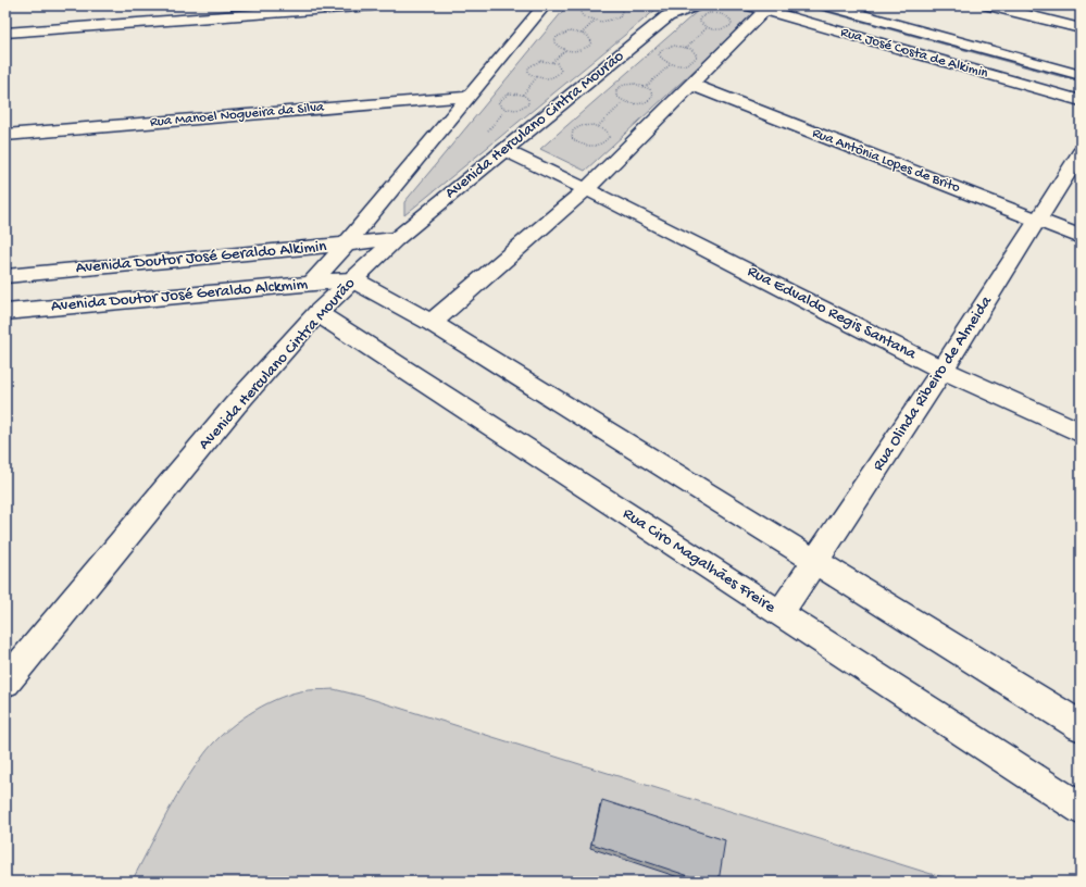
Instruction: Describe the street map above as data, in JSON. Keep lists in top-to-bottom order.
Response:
{
  "streets": {
    "street": [
      "Rua José Costa de Alkimin",
      "Rua Manoel Nogueira da Silva",
      "Avenida Herculano Cintra Mourão",
      "Rua Antônia Lopes de Brito",
      "Avenida Doutor José Geraldo Alkimin",
      "Avenida Doutor José Geraldo Alckmim",
      "Rua Edvaldo Regis Santana",
      "Rua Olinda Ribeiro de Almeida",
      "Rua Ciro Magalhães Freire"
    ]
  },
  "crossings": [
    ["Rua Manoel Nogueira da Silva", "Avenida Herculano Cintra Mourão"],
    ["Avenida Herculano Cintra Mourão", "Avenida Doutor José Geraldo Alkimin"],
    ["Avenida Herculano Cintra Mourão", "Avenida Doutor José Geraldo Alckmim"],
    ["Avenida Herculano Cintra Mourão", "Rua Edvaldo Regis Santana"],
    ["Avenida Herculano Cintra Mourão", "Rua Ciro Magalhães Freire"],
    ["Rua Antônia Lopes de Brito", "Rua Olinda Ribeiro de Almeida"],
    ["Rua Edvaldo Regis Santana", "Rua Olinda Ribeiro de Almeida"],
    ["Rua Olinda Ribeiro de Almeida", "Rua Ciro Magalhães Freire"]
  ]
}
